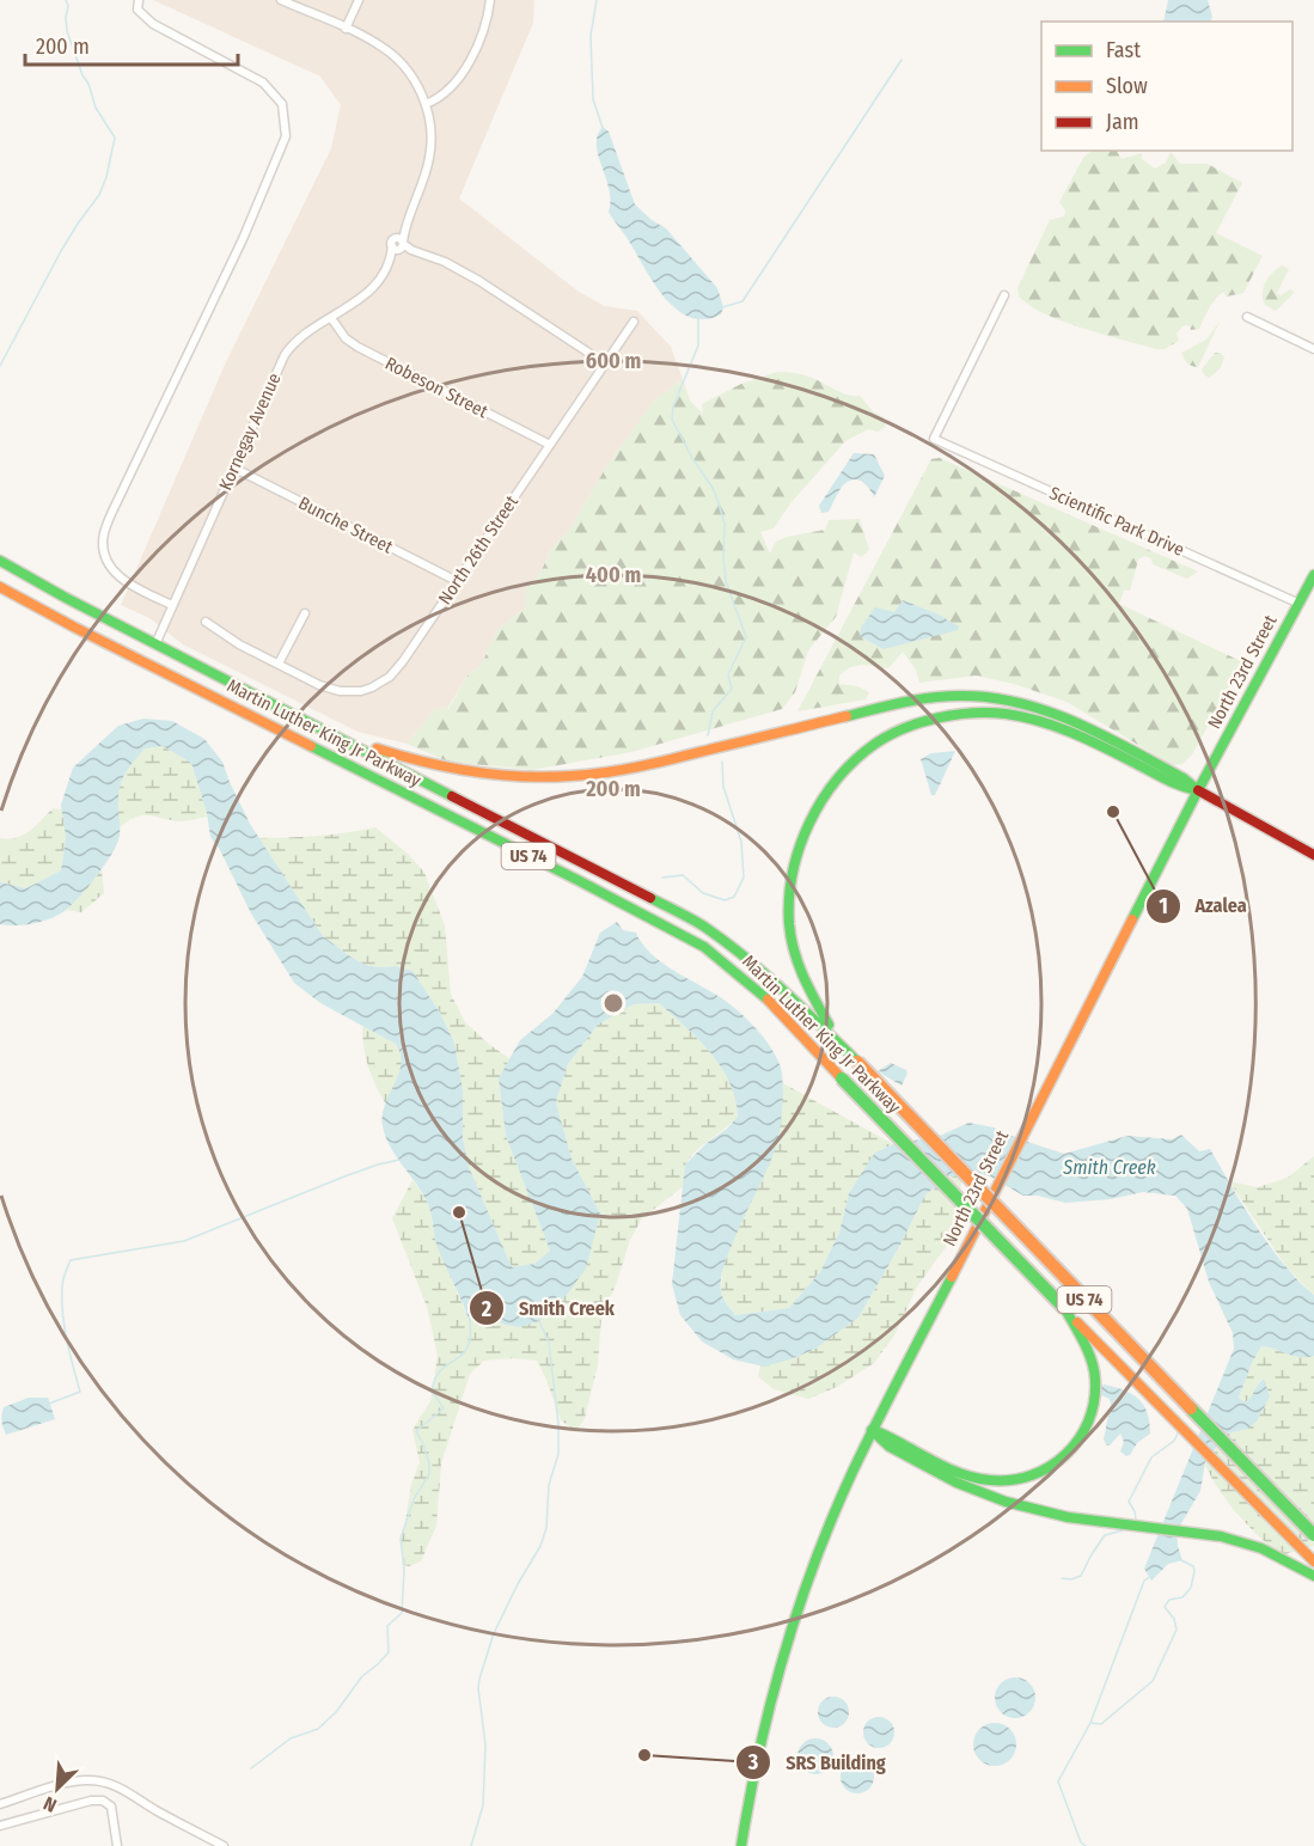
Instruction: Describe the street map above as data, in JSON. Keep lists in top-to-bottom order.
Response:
{
  "streets": {
    "main road": ["North 23rd Street", "Martin Luther King Jr Parkway", "US 74"],
    "street": [
      "Robeson Street",
      "Kornegay Avenue",
      "Scientific Park Drive",
      "Bunche Street",
      "North 26th Street"
    ]
  },
  "crossings": [
    ["Robeson Street", "Kornegay Avenue"],
    ["Robeson Street", "North 26th Street"],
    ["Kornegay Avenue", "Bunche Street"],
    ["Kornegay Avenue", "Martin Luther King Jr Parkway"],
    ["Scientific Park Drive", "North 23rd Street"],
    ["Bunche Street", "North 26th Street"]
  ],
  "water": ["Smith Creek"],
  "places": ["Azalea", "Smith Creek", "SRS Building"],
  "legend": ["Fast", "Slow", "Jam"],
  "scale_bar": "200 m",
  "north": "bottom left",
  "rings": ["600 m", "400 m", "200 m"]
}
